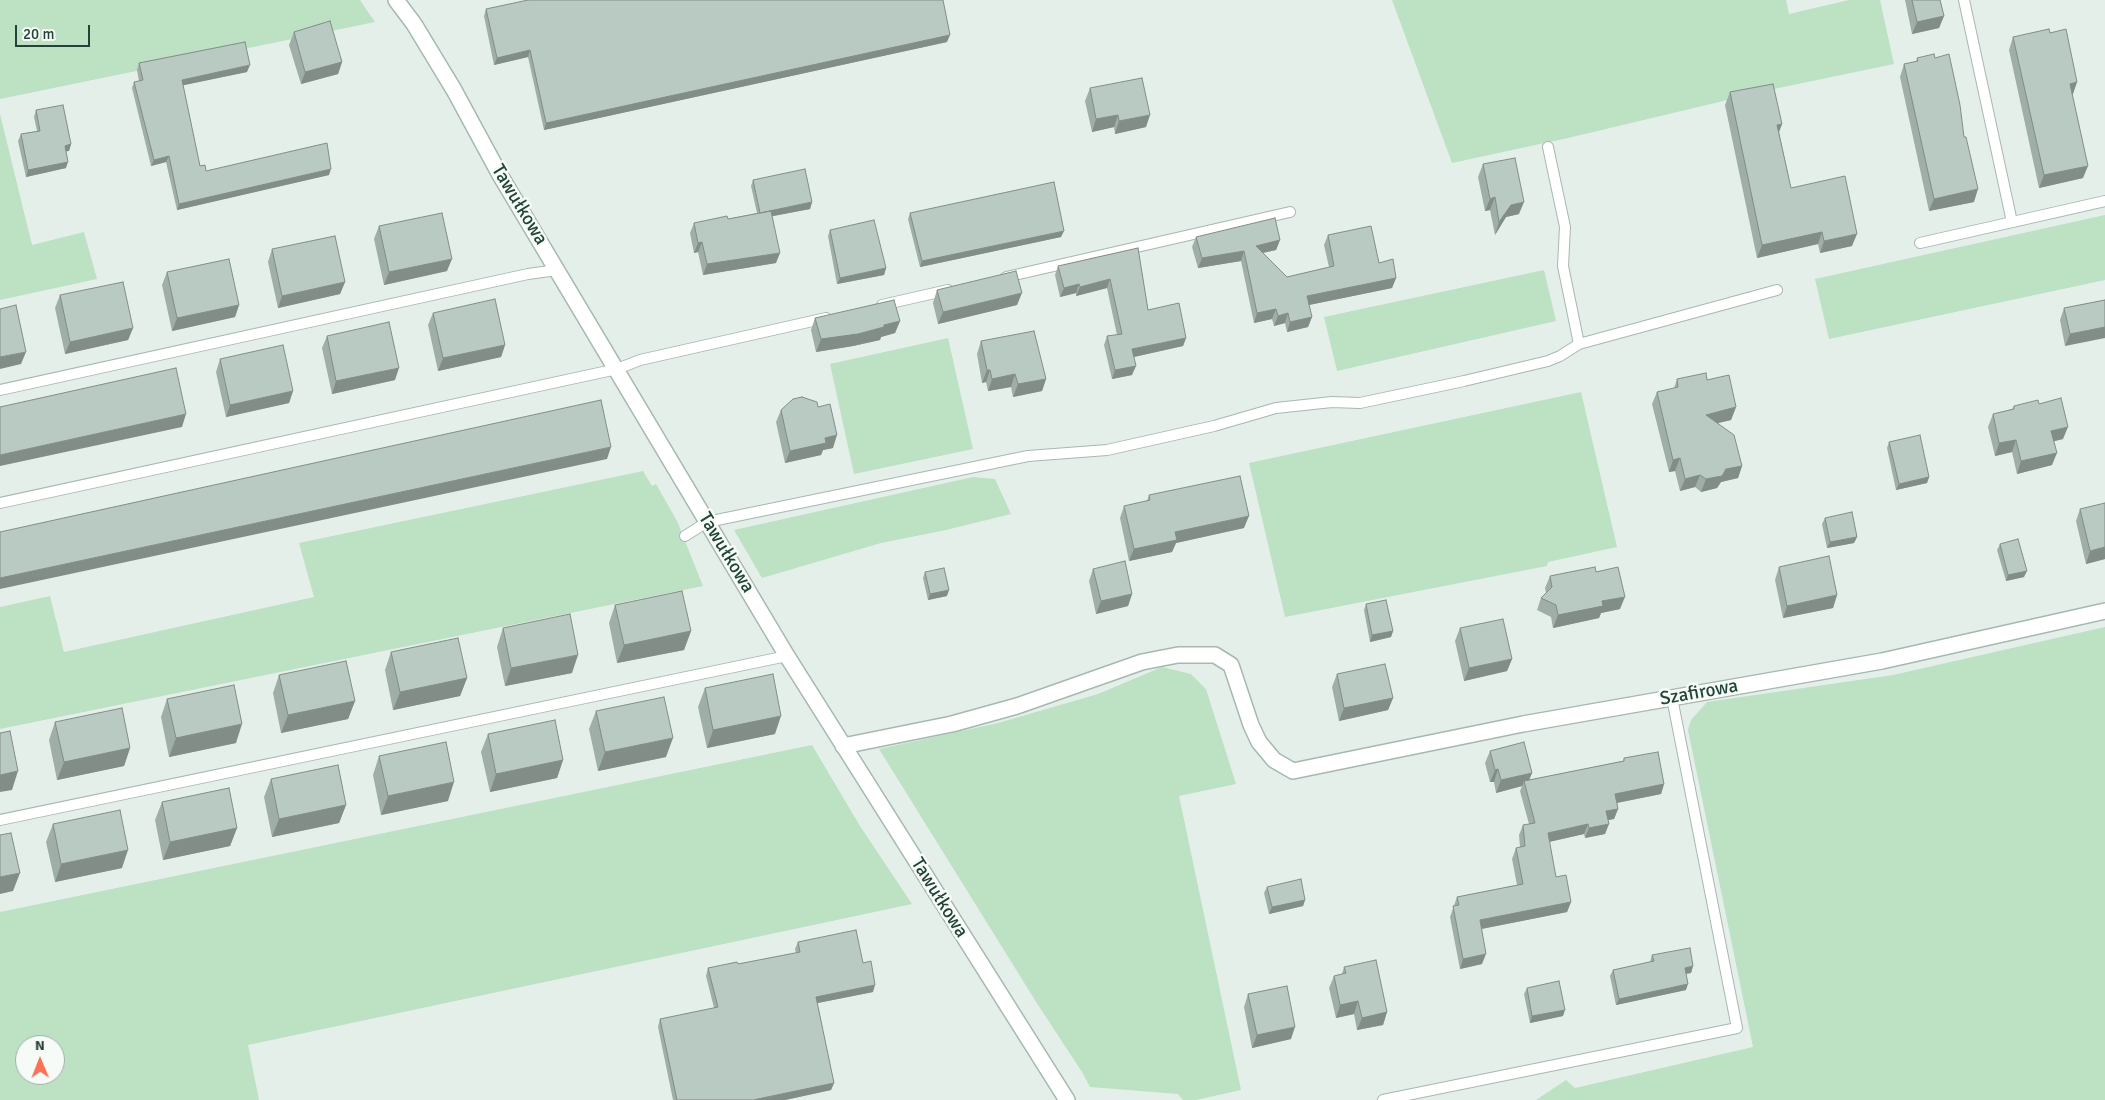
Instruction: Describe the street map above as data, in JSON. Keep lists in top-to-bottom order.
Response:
{
  "streets": {
    "street": ["Tawułkowa", "Szafirowa"]
  },
  "crossings": [
    ["Tawułkowa", "Szafirowa"]
  ],
  "scale_bar": "20 m",
  "north": "top"
}
